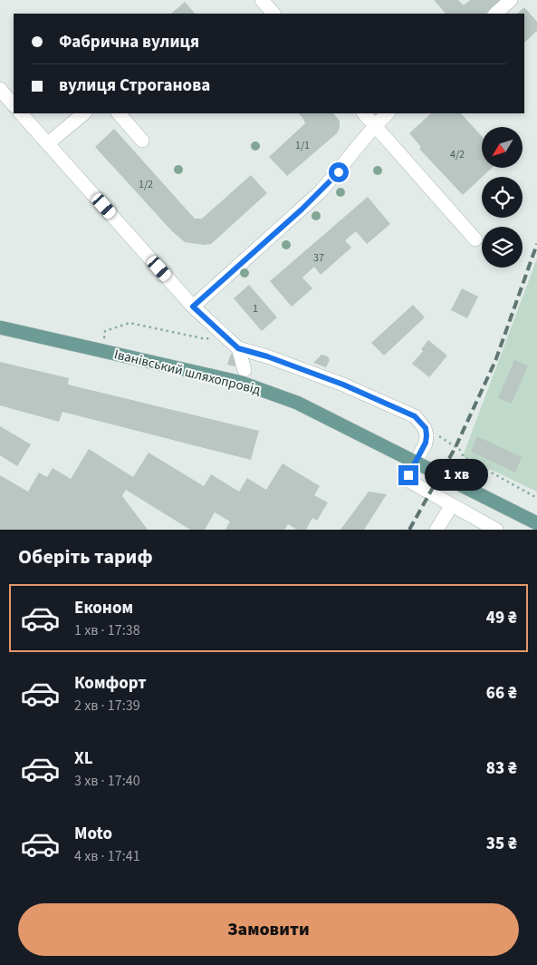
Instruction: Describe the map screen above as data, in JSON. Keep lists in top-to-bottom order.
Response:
{
  "streets": {
    "main road": ["Іванівський шляхопровід"]
  },
  "house_numbers": [
    "1/1",
    "4/2",
    "1/2",
    "37",
    "1"
  ],
  "north": "bottom left",
  "page": {
    "banner": ["Фабрична вулиця", "вулиця Строганова"],
    "bubble": "1 хв",
    "heading": "Оберіть тариф",
    "list": [
      {
        "name": "Економ",
        "note": "1 хв · 17:38",
        "value": "49 ₴"
      },
      {
        "name": "Комфорт",
        "note": "2 хв · 17:39",
        "value": "66 ₴"
      },
      {
        "name": "XL",
        "note": "3 хв · 17:40",
        "value": "83 ₴"
      },
      {
        "name": "Moto",
        "note": "4 хв · 17:41",
        "value": "35 ₴"
      }
    ],
    "buttons": "Замовити"
  }
}
